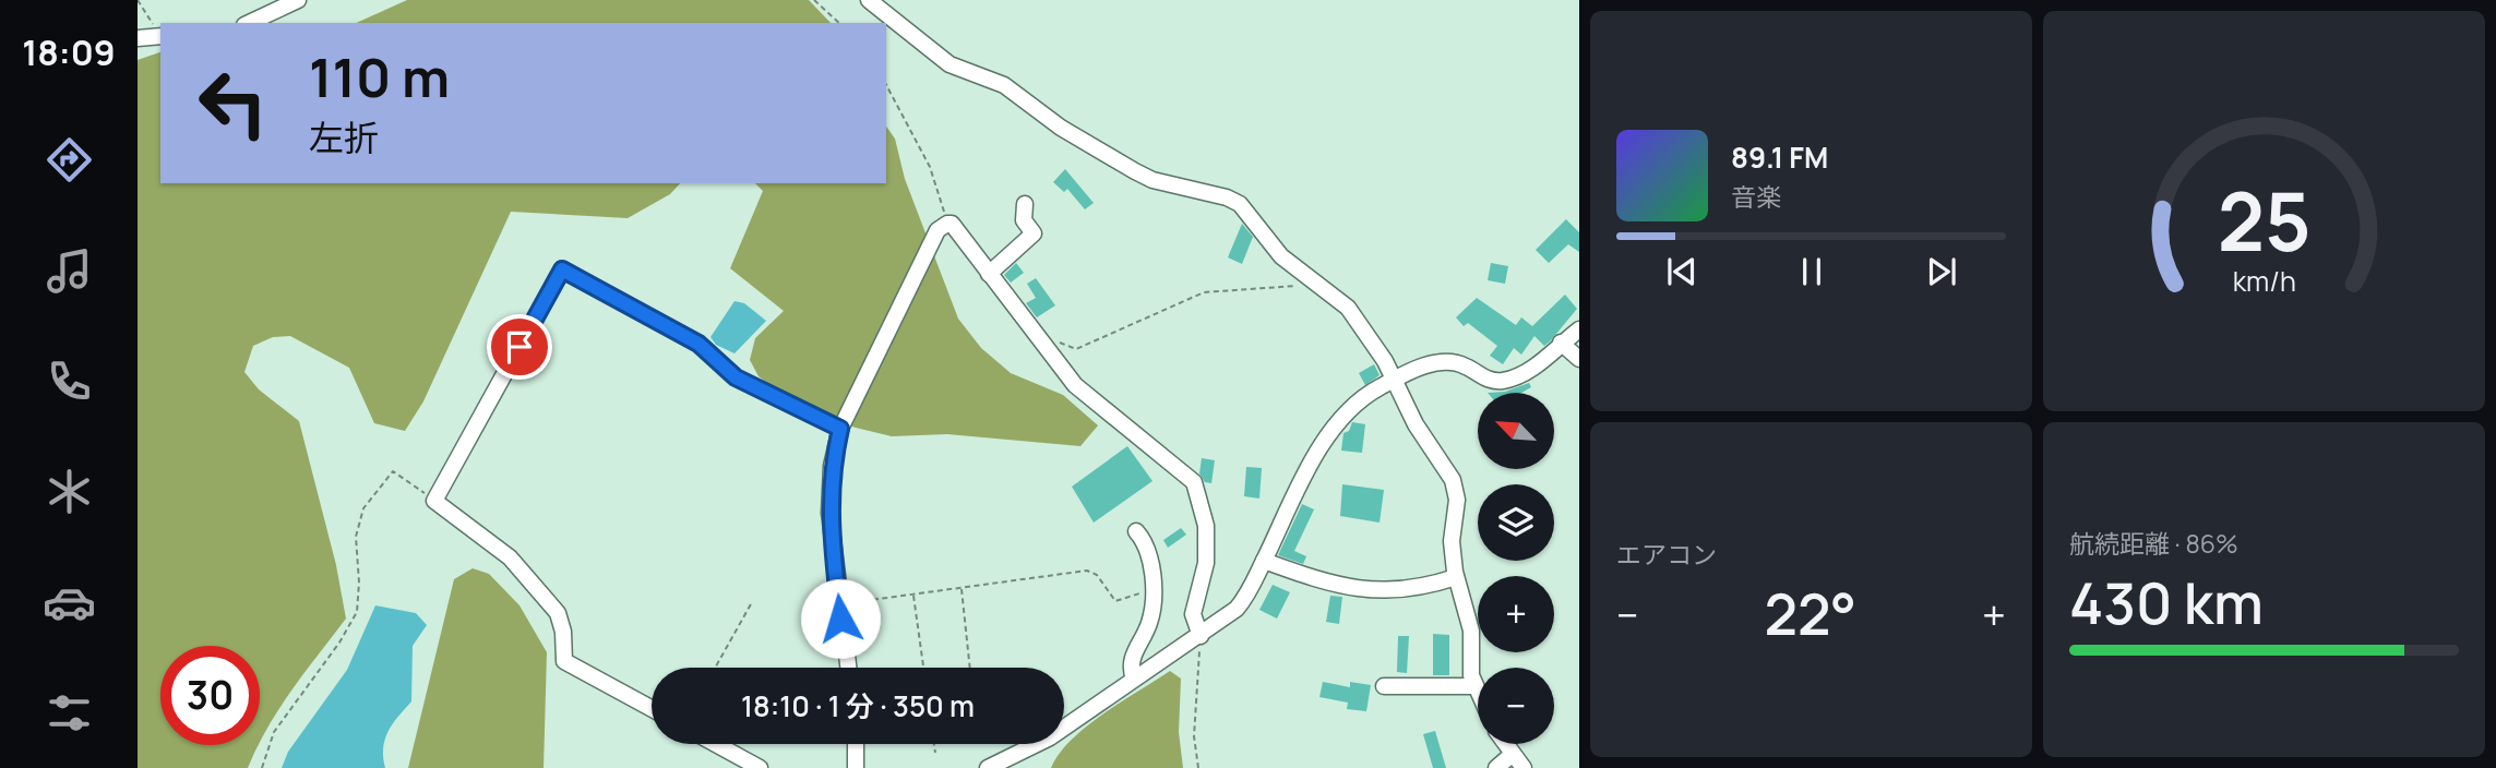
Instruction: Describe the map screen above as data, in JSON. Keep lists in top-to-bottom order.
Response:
{
  "north": "top left",
  "page": {
    "tabs": "18:09",
    "turn": ["110 m", "左折"],
    "song": ["89.1 FM", "音楽"],
    "map_buttons": ["+", "−"],
    "tile": [
      "エアコン",
      ["航続距離 · 86%", "430 km"]
    ],
    "heat": ["−", "22°", "+"],
    "limit": "30",
    "trip": "18:10 · 1 分 · 350 m",
    "gauge": ["25", "km/h"]
  }
}
